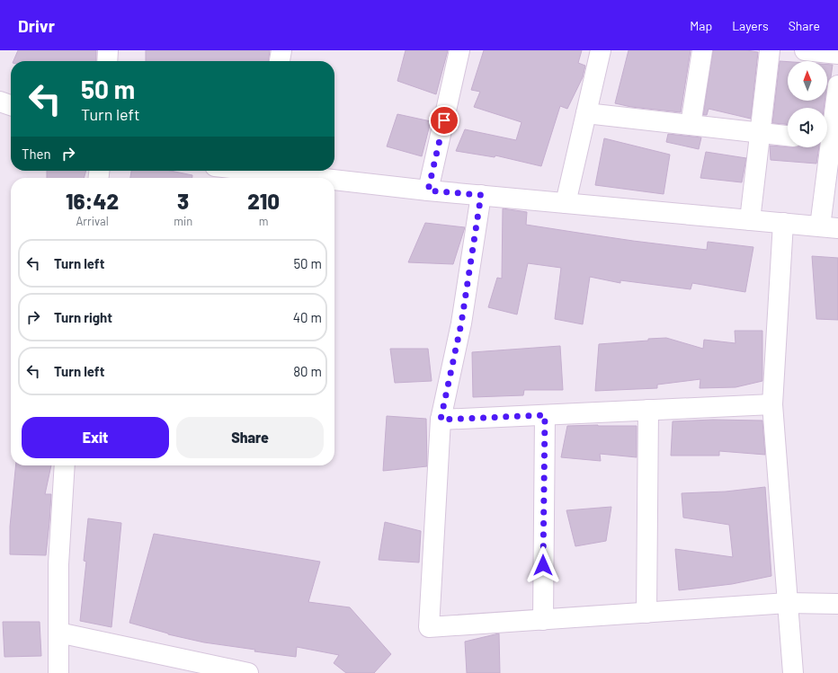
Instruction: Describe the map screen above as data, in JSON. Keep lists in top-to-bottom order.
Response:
{
  "north": "top",
  "page": {
    "header": "Drivr",
    "nav": ["Map", "Layers", "Share"],
    "turn": ["50 m", "Turn left"],
    "then": "Then",
    "eta": [
      "16:42",
      "Arrival",
      "3",
      "min",
      "210",
      "m"
    ],
    "list": [
      {
        "name": "Turn left",
        "value": "50 m"
      },
      {
        "name": "Turn right",
        "value": "40 m"
      },
      {
        "name": "Turn left",
        "value": "80 m"
      }
    ],
    "buttons": ["Exit", "Share"]
  }
}
